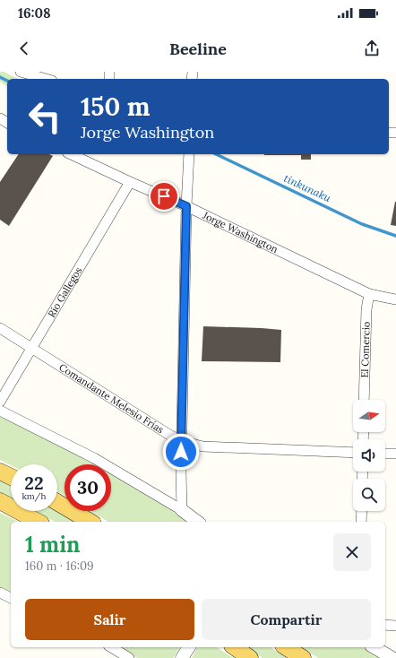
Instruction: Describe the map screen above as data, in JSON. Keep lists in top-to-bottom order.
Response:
{
  "streets": {
    "street": [
      "Jorge Washington",
      "Río Gallegos",
      "El Comercio",
      "Comandante Melesio Frías"
    ]
  },
  "crossings": [
    ["Jorge Washington", "Río Gallegos"],
    ["Jorge Washington", "El Comercio"],
    ["Río Gallegos", "Comandante Melesio Frías"]
  ],
  "water": ["tinkunaku"],
  "north": "right",
  "page": {
    "status": "16:08",
    "header": "Beeline",
    "turn": ["150 m", "Jorge Washington"],
    "speed": "22 km/h",
    "limit": "30",
    "heading": ["1 min", "160 m · 16:09"],
    "buttons": ["Salir", "Compartir"]
  }
}
